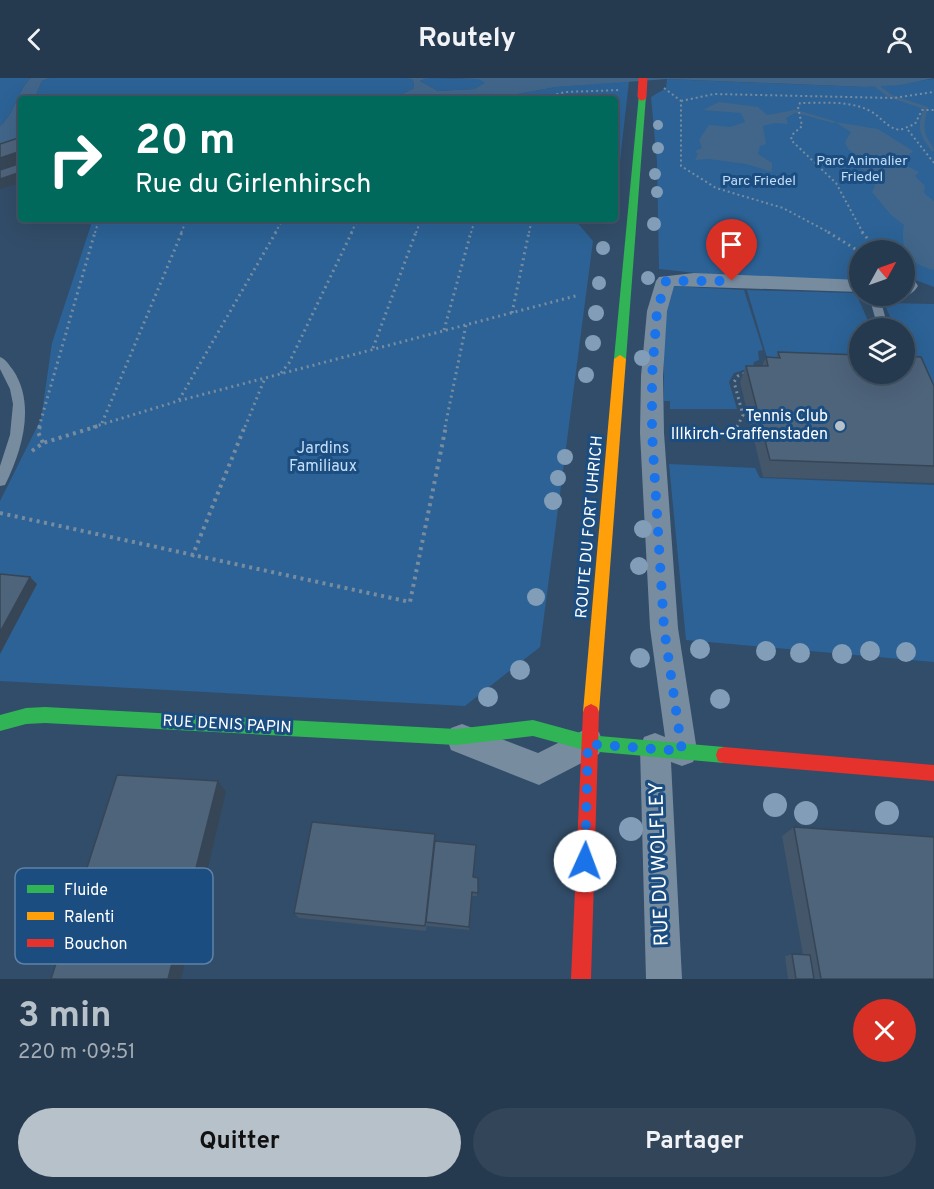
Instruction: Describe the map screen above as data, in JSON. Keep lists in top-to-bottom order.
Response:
{
  "streets": {
    "main road": ["ROUTE DU FORT UHRICH", "RUE DENIS PAPIN"],
    "street": ["RUE DU WOLFLEY"]
  },
  "crossings": [
    ["ROUTE DU FORT UHRICH", "RUE DENIS PAPIN"]
  ],
  "parks": ["Parc Animalier Friedel", "Parc Friedel", "Jardins Familiaux"],
  "places": ["Tennis Club Illkirch-Graffenstaden"],
  "legend": ["Fluide", "Ralenti", "Bouchon"],
  "north": "top right",
  "page": {
    "header": "Routely",
    "turn": ["20 m", "Rue du Girlenhirsch"],
    "heading": ["3 min", "220 m · 09:51"],
    "buttons": ["Quitter", "Partager"]
  }
}
